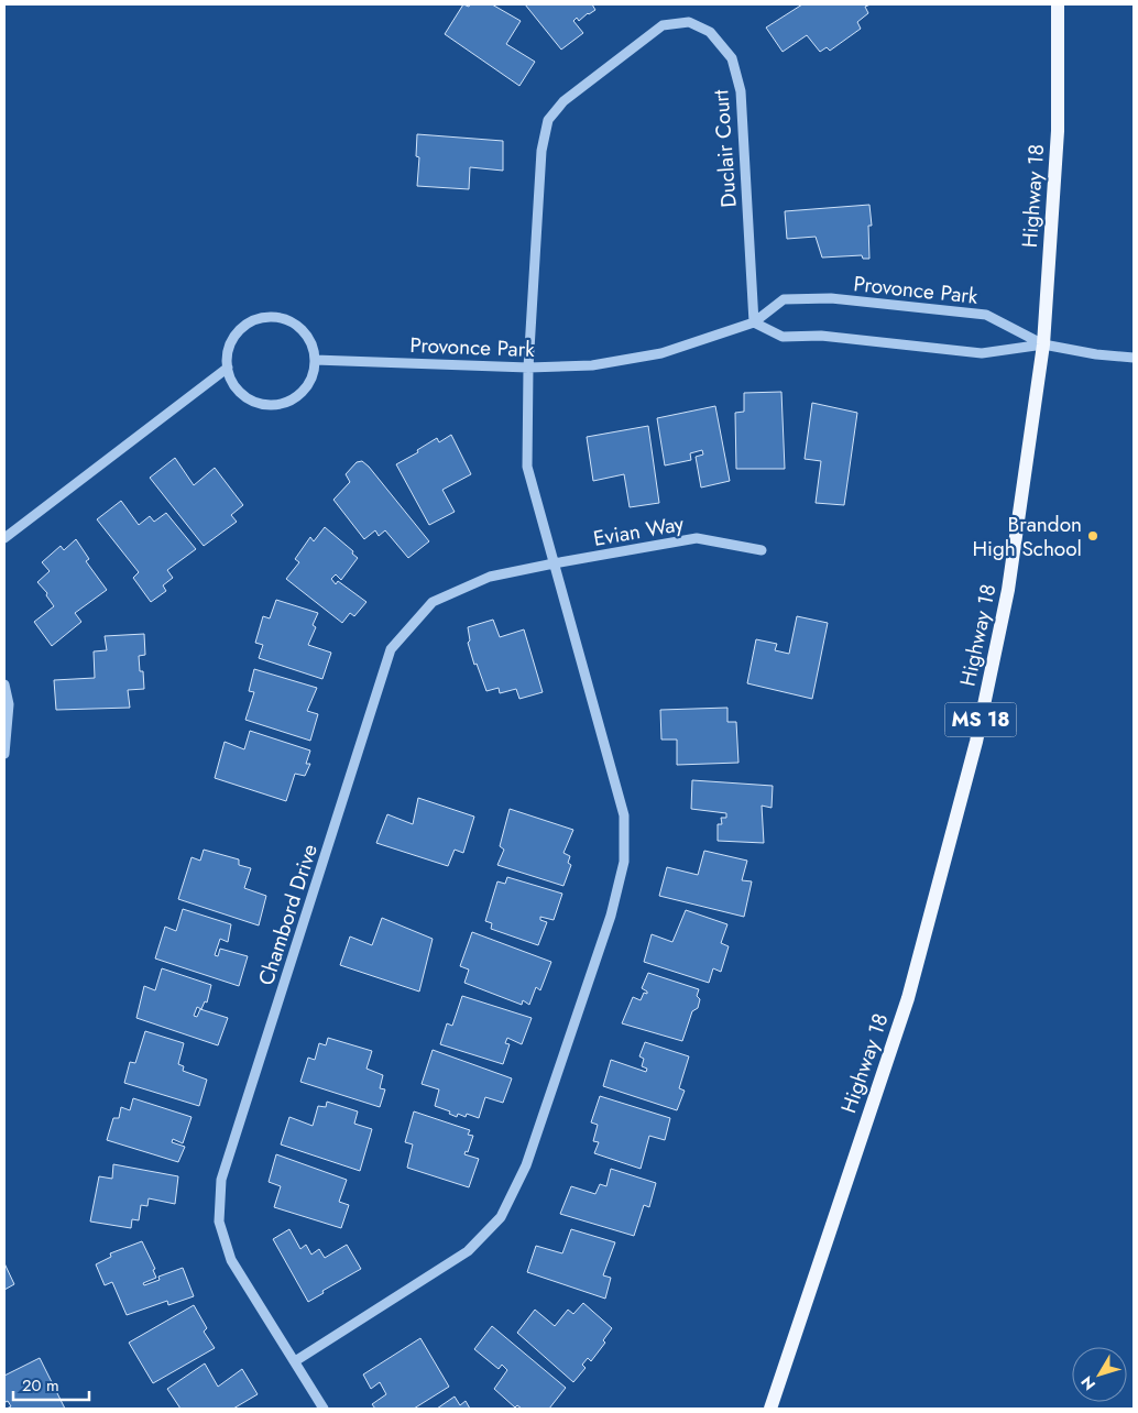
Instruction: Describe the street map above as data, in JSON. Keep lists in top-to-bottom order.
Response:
{
  "streets": {
    "main road": ["Highway 18", "MS 18"],
    "street": [
      "Duclair Court",
      "Provonce Park",
      "Evian Way",
      "Chambord Drive"
    ]
  },
  "crossings": [
    ["Duclair Court", "Provonce Park"],
    ["Highway 18", "Provonce Park"],
    ["Evian Way", "Chambord Drive"]
  ],
  "places": ["Brandon High School"],
  "scale_bar": "20 m",
  "north": "bottom left"
}
